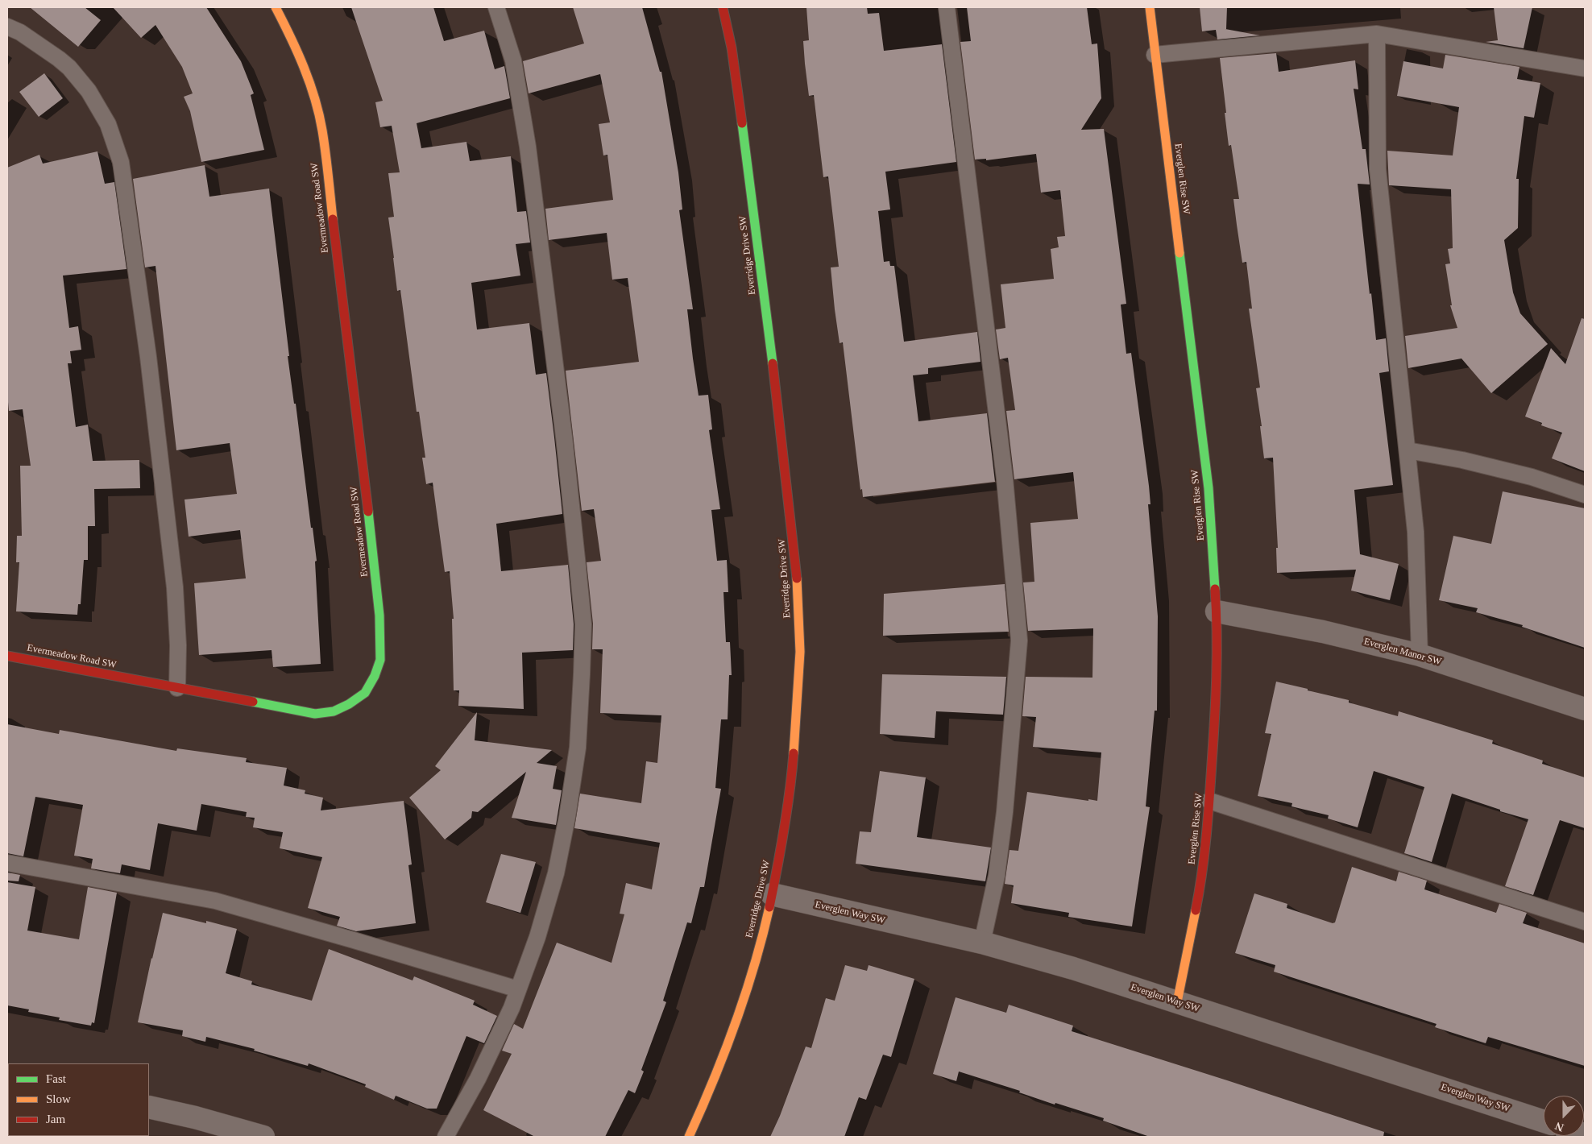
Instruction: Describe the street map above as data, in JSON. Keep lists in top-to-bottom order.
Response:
{
  "streets": {
    "street": [
      "Everglen Rise SW",
      "Evermeadow Road SW",
      "Everridge Drive SW",
      "Everglen Manor SW",
      "Everglen Way SW"
    ]
  },
  "crossings": [
    ["Everglen Rise SW", "Everglen Manor SW"],
    ["Everglen Rise SW", "Everglen Way SW"],
    ["Everridge Drive SW", "Everglen Way SW"]
  ],
  "legend": ["Fast", "Slow", "Jam"],
  "north": "bottom"
}
